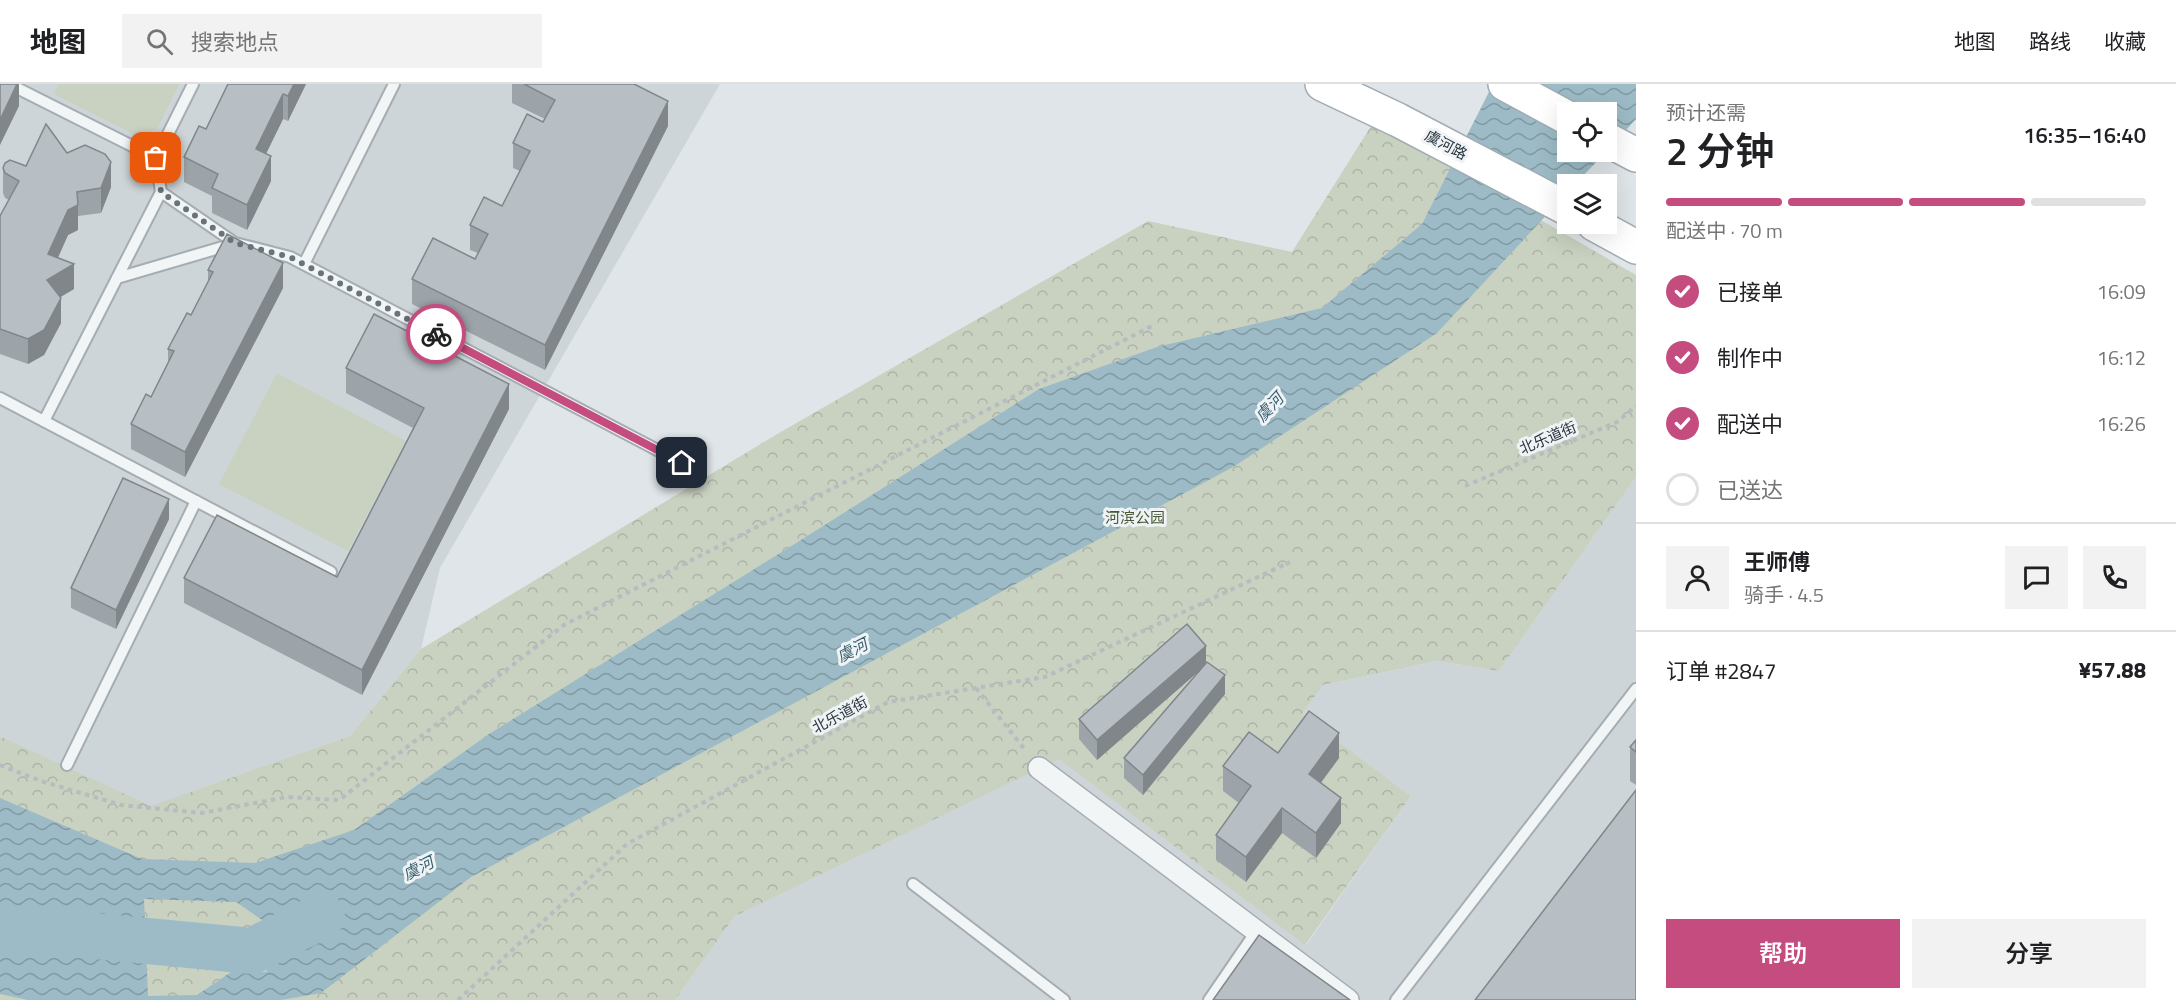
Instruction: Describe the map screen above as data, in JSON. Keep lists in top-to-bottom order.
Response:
{
  "streets": {
    "main road": ["虞河路"],
    "path": ["北乐道街"]
  },
  "water": ["虞河"],
  "parks": ["河滨公园"],
  "page": {
    "header": "地图",
    "search": "搜索地点",
    "nav": ["地图", "路线", "收藏"],
    "heading": ["2 分钟", "预计还需", "16:35–16:40"],
    "panel": [
      "王师傅",
      "骑手 · 4.5",
      "订单 #2847",
      "¥57.88"
    ],
    "bar": "配送中 · 70 m",
    "list": [
      ["已接单", "16:09"],
      ["制作中", "16:12"],
      ["配送中", "16:26"],
      "已送达"
    ],
    "buttons": ["帮助", "分享"]
  }
}
